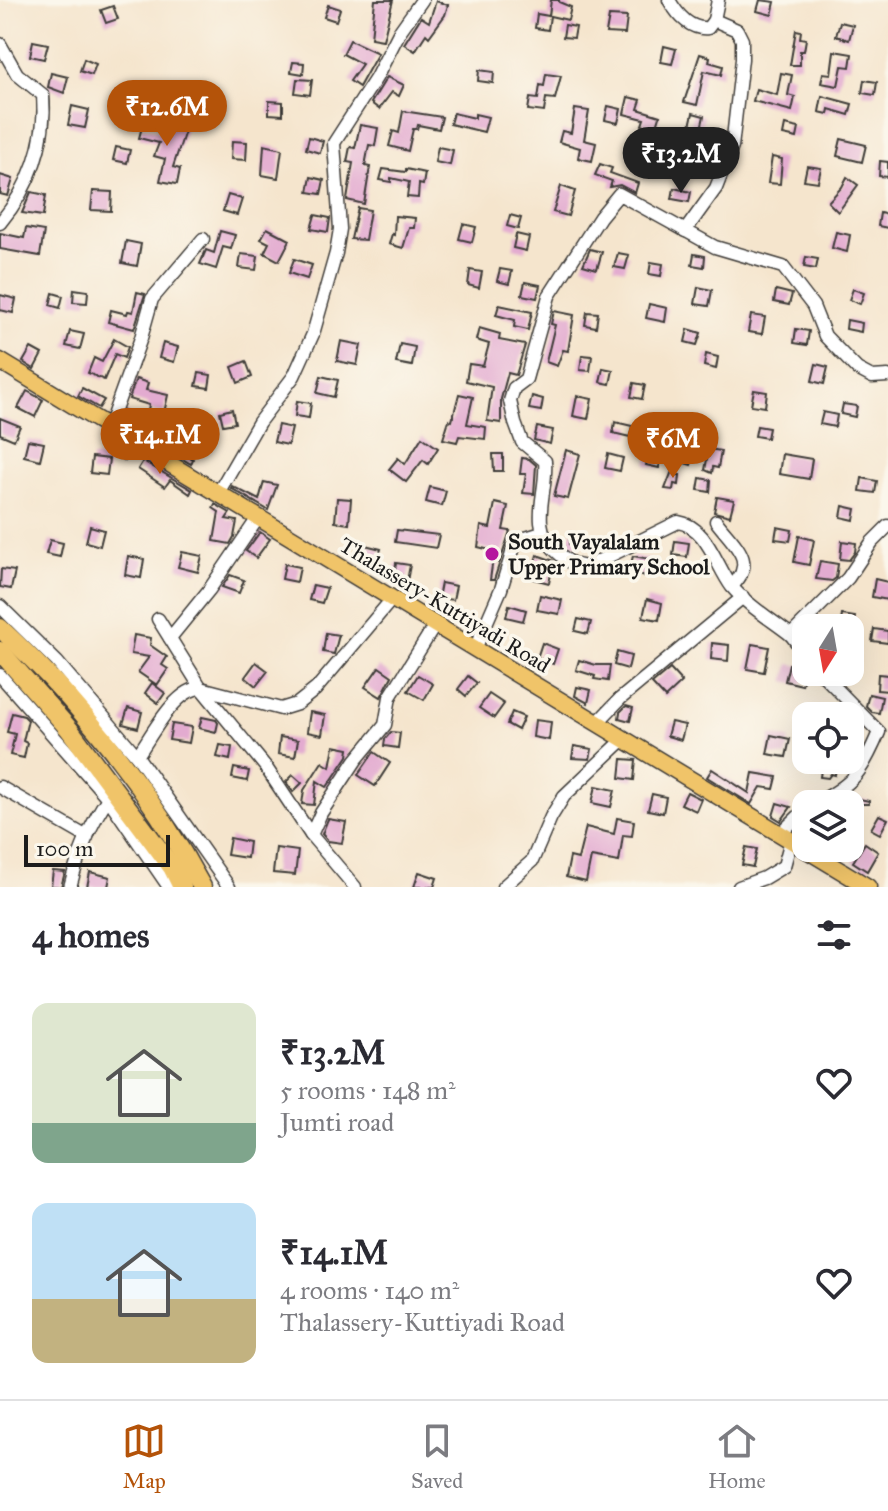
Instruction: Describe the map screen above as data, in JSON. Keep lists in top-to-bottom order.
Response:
{
  "streets": {
    "main road": ["Thalassery-Kuttiyadi Road"]
  },
  "places": ["South Vayalalam Upper Primary School"],
  "scale_bar": "100 m",
  "north": "bottom",
  "page": {
    "price": [
      "₹12.6M",
      "₹13.2M",
      "₹14.1M",
      "₹6M"
    ],
    "scale": "100 m",
    "heading": "4 homes",
    "list": [
      {
        "name": "₹13.2M",
        "note": "5 rooms · 148 m² · Jumti road"
      },
      {
        "name": "₹14.1M",
        "note": "4 rooms · 140 m² · Thalassery-Kuttiyadi Road"
      }
    ],
    "tabs": ["Map", "Saved", "Home"]
  }
}
